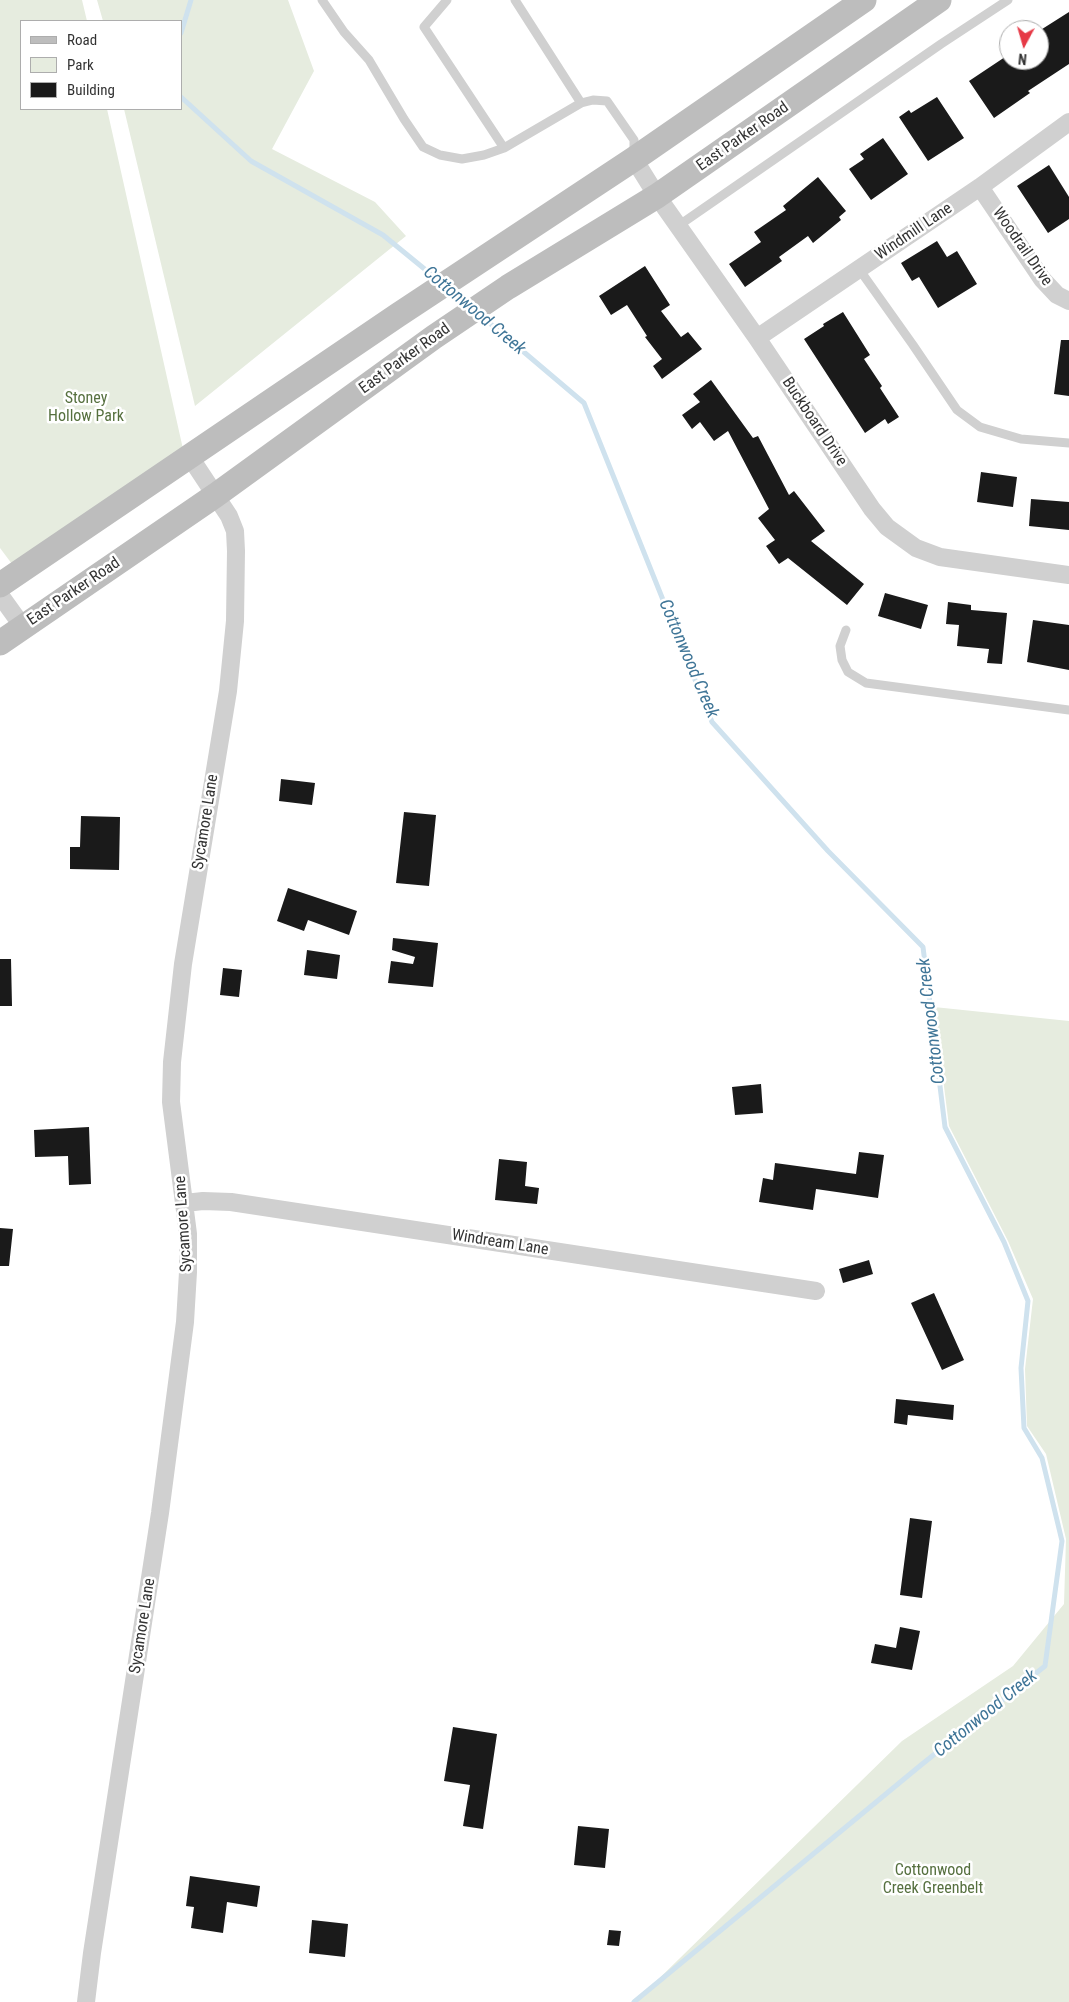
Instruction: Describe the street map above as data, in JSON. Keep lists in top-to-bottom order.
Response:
{
  "streets": {
    "main road": ["East Parker Road"],
    "street": [
      "Windmill Lane",
      "Woodrail Drive",
      "Buckboard Drive",
      "Sycamore Lane",
      "Windream Lane"
    ]
  },
  "crossings": [
    ["East Parker Road", "Buckboard Drive"],
    ["East Parker Road", "Sycamore Lane"],
    ["Windmill Lane", "Woodrail Drive"],
    ["Windmill Lane", "Buckboard Drive"],
    ["Sycamore Lane", "Windream Lane"]
  ],
  "water": ["Cottonwood Creek"],
  "parks": ["Stoney Hollow Park", "Cottonwood Creek Greenbelt"],
  "legend": ["Road", "Park", "Building"],
  "north": "bottom"
}
